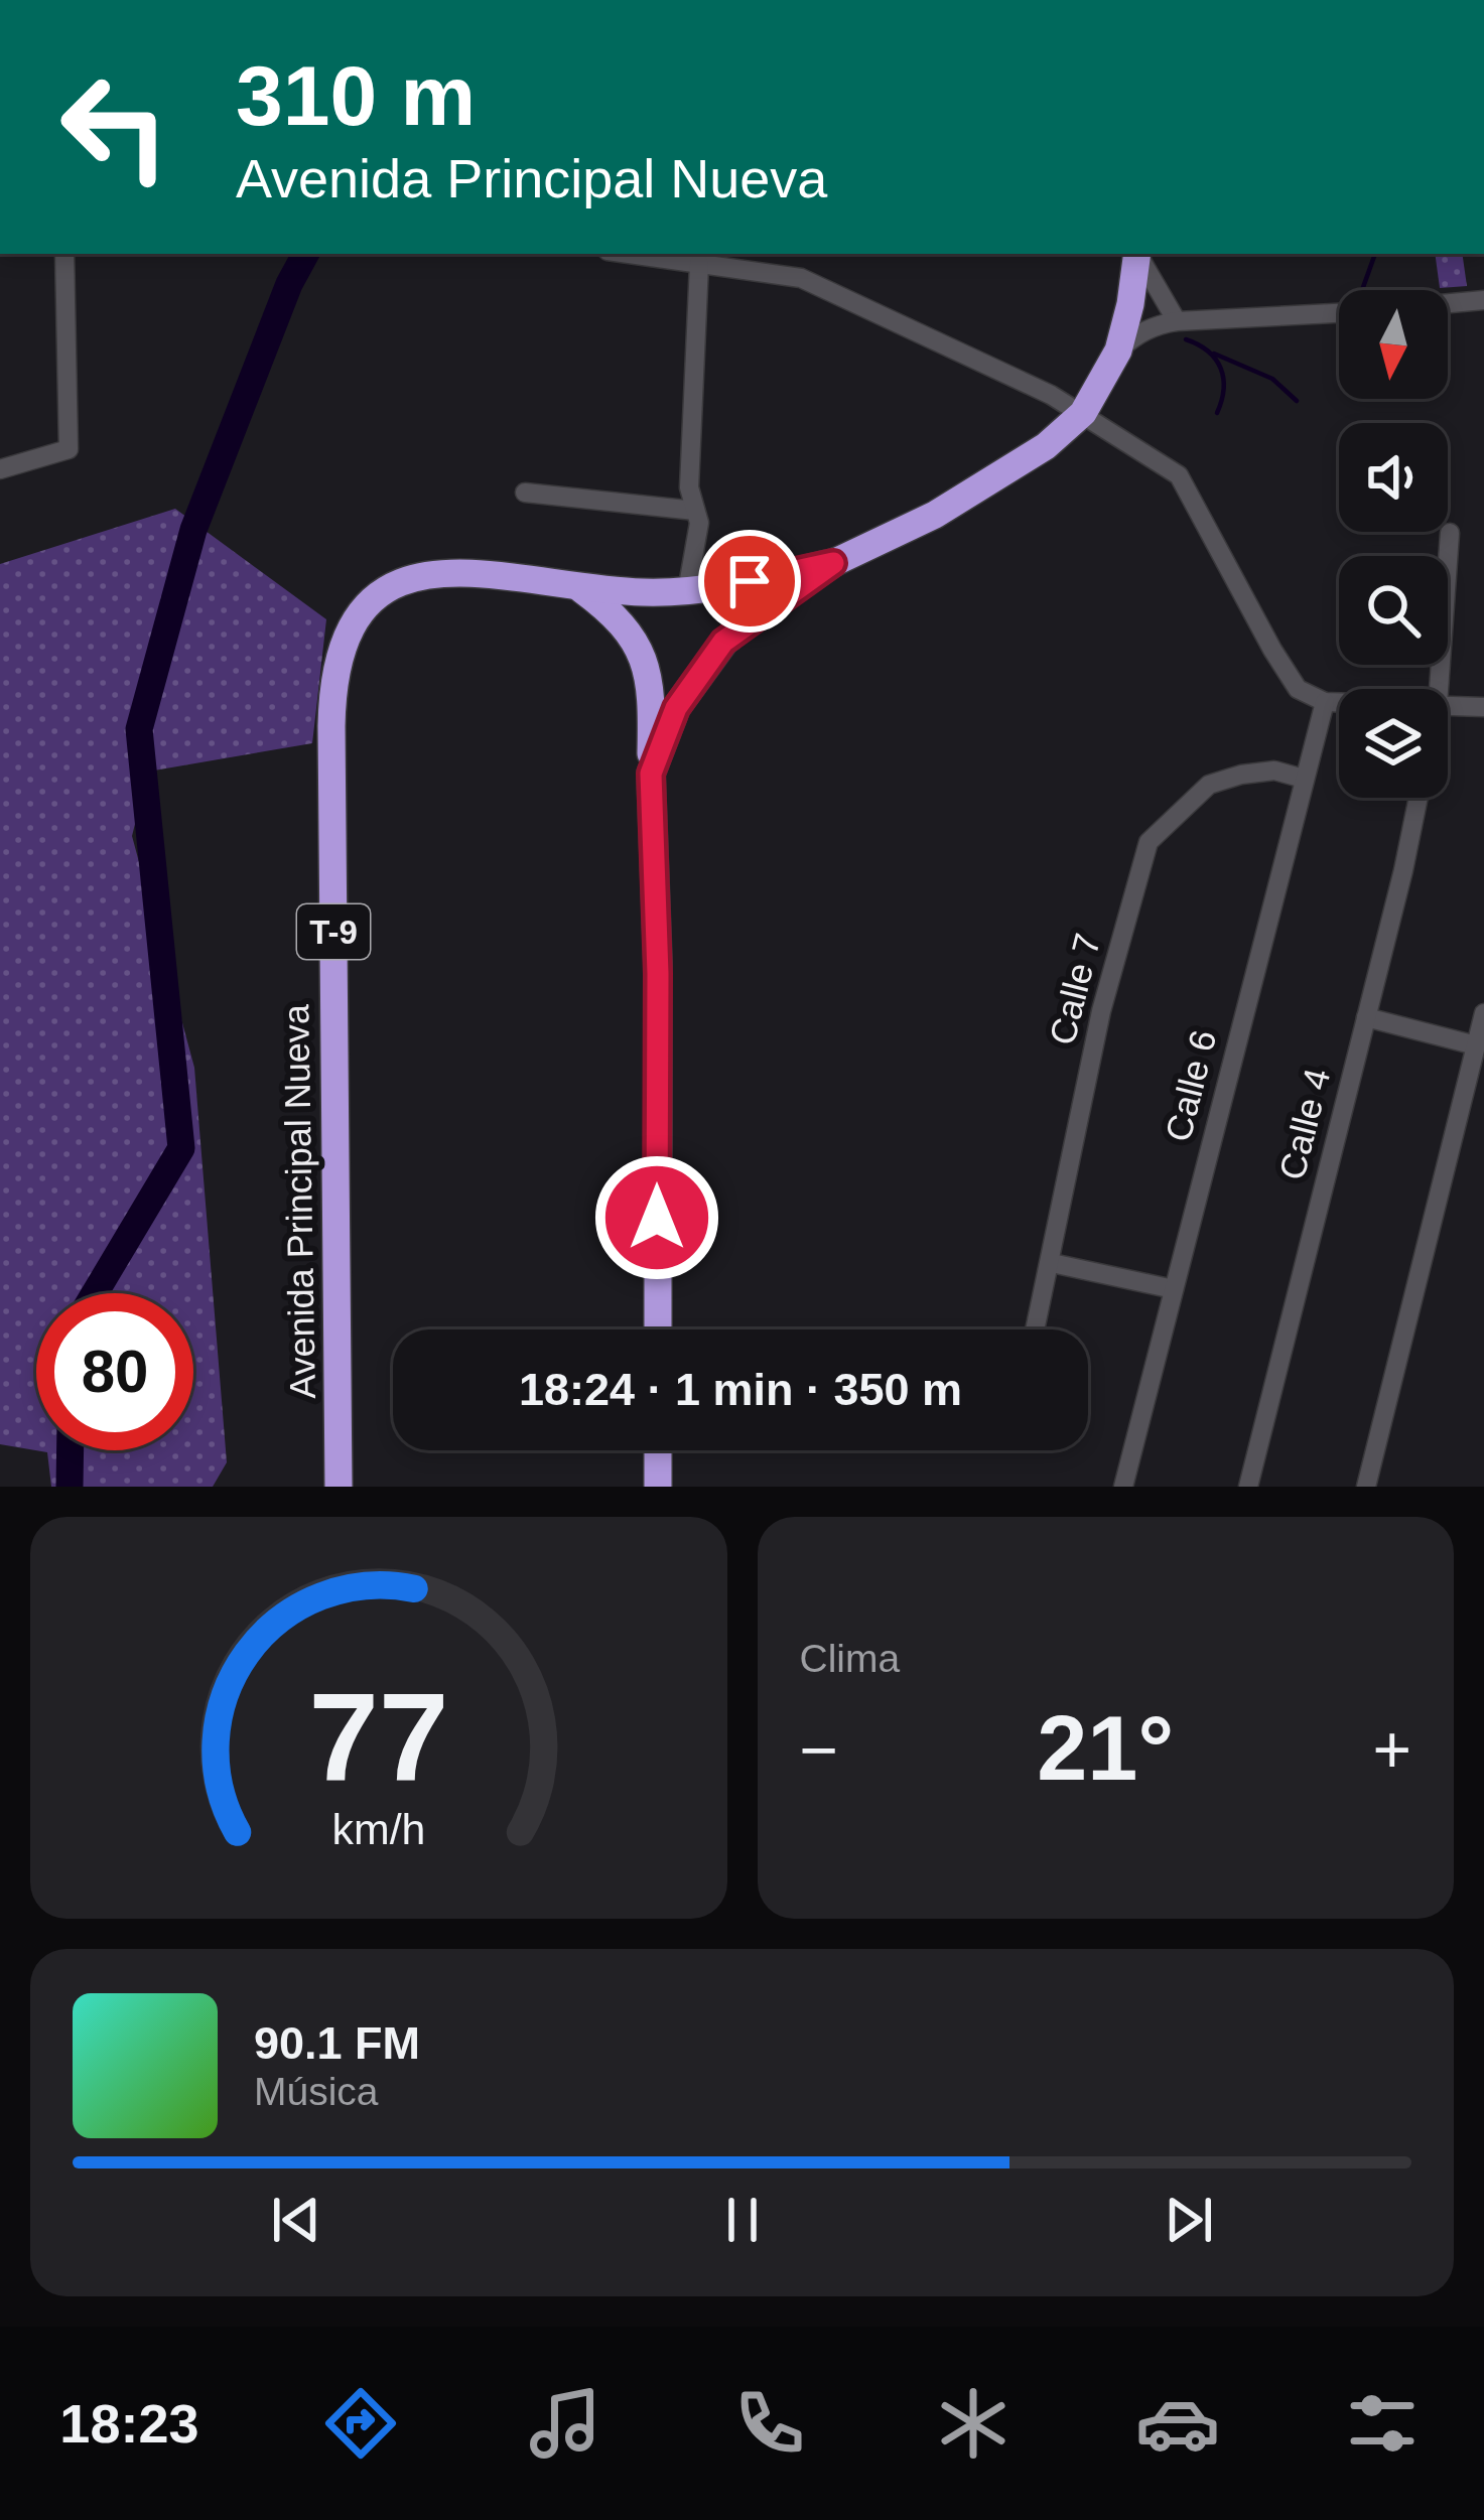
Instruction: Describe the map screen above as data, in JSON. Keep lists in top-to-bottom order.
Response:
{
  "streets": {
    "highway": ["T-9", "Avenida Principal Nueva"],
    "street": ["Calle 7", "Calle 6", "Calle 4"]
  },
  "crossings": [
    ["T-9", "Avenida Principal Nueva"],
    ["Calle 7", "Calle 6"]
  ],
  "north": "bottom",
  "page": {
    "turn": ["310 m", "Avenida Principal Nueva"],
    "limit": "80",
    "trip": "18:24 · 1 min · 350 m",
    "tile": "Clima",
    "heat": ["−", "21°", "+"],
    "song": ["90.1 FM", "Música"],
    "tabs": "18:23",
    "gauge": ["77", "km/h"]
  }
}
